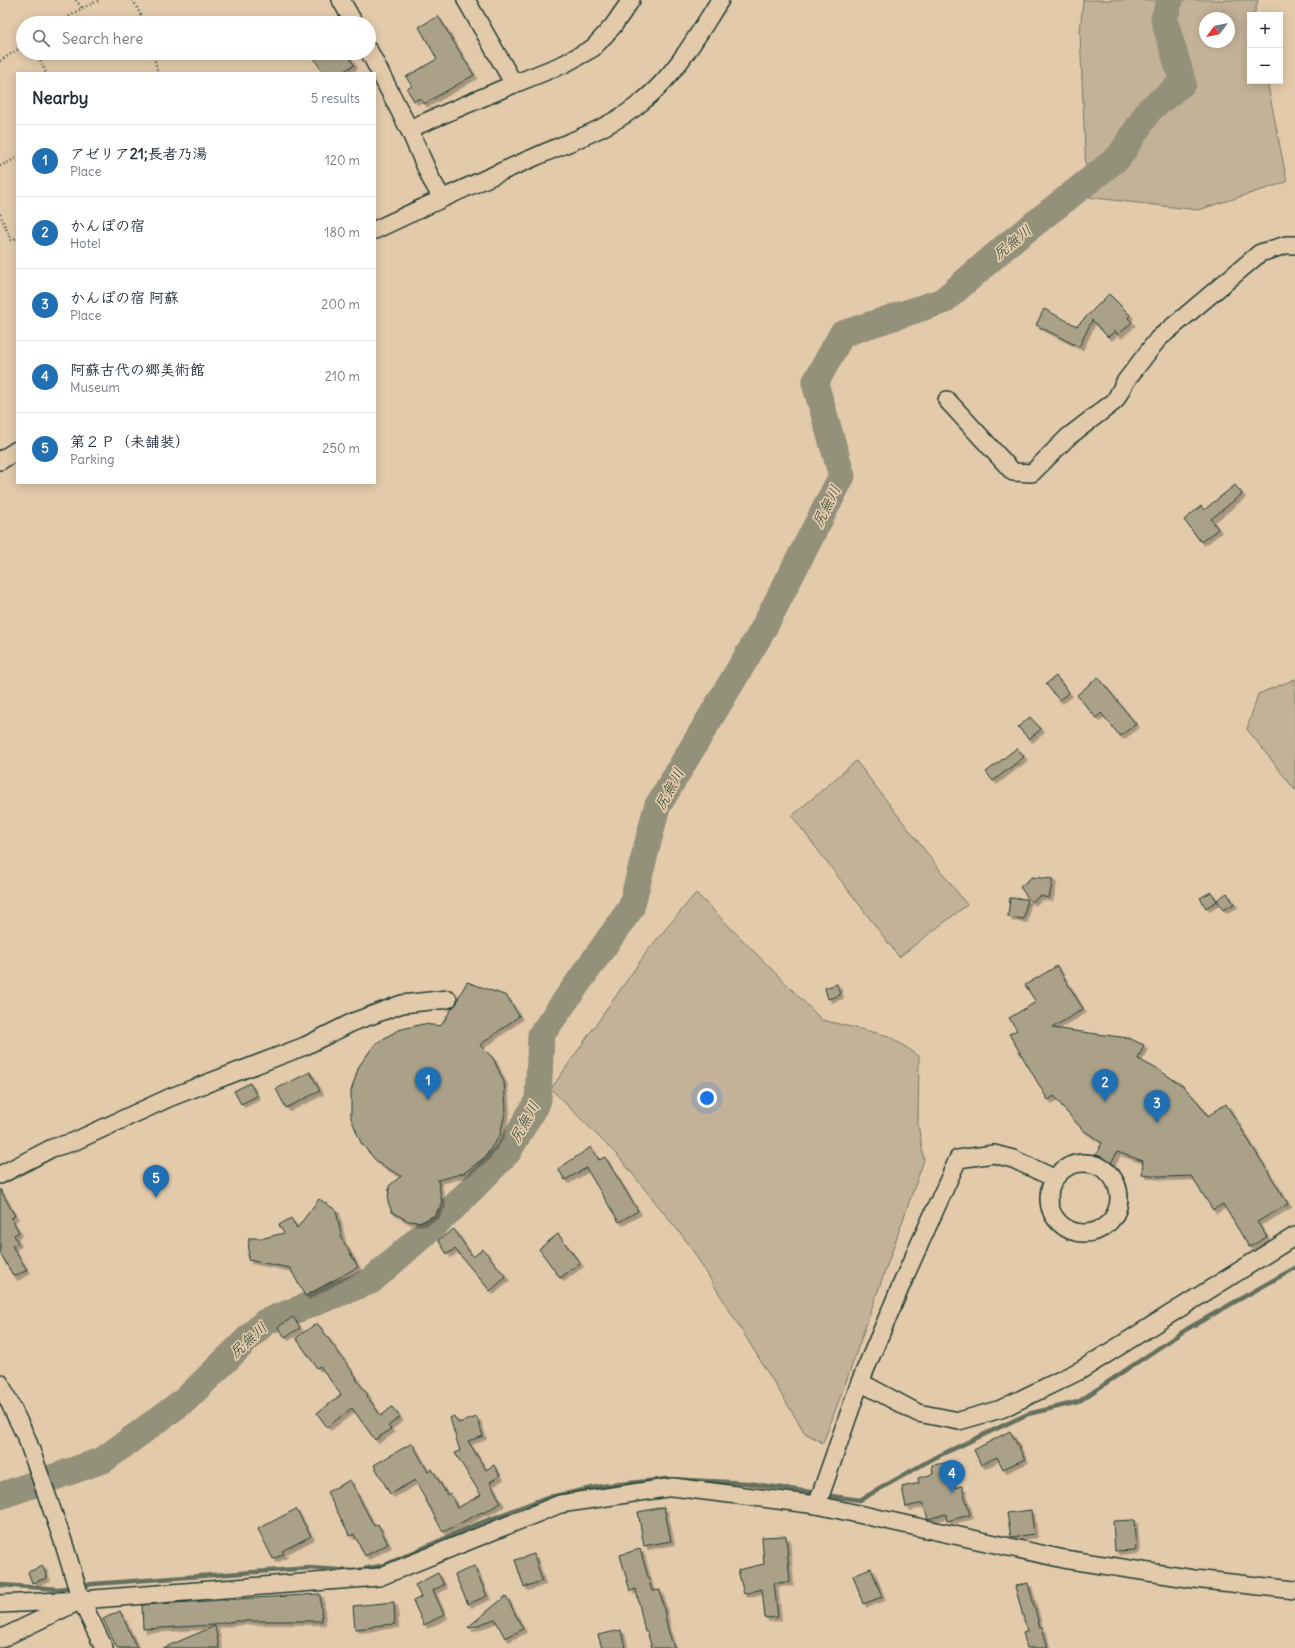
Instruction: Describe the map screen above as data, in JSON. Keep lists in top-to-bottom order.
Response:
{
  "water": ["尻無川"],
  "north": "bottom left",
  "page": {
    "map_buttons": ["+", "−"],
    "search": "Search here",
    "heading": ["Nearby", "5 results"],
    "list": [
      {
        "mark": "1",
        "name": "アゼリア21;長者乃湯",
        "note": "Place",
        "value": "120 m"
      },
      {
        "mark": "2",
        "name": "かんぽの宿",
        "note": "Hotel",
        "value": "180 m"
      },
      {
        "mark": "3",
        "name": "かんぽの宿 阿蘇",
        "note": "Place",
        "value": "200 m"
      },
      {
        "mark": "4",
        "name": "阿蘇古代の郷美術館",
        "note": "Museum",
        "value": "210 m"
      },
      {
        "mark": "5",
        "name": "第２Ｐ（未舗装）",
        "note": "Parking",
        "value": "250 m"
      }
    ],
    "pins": [
      "1",
      "2",
      "3",
      "5",
      "4"
    ]
  }
}
